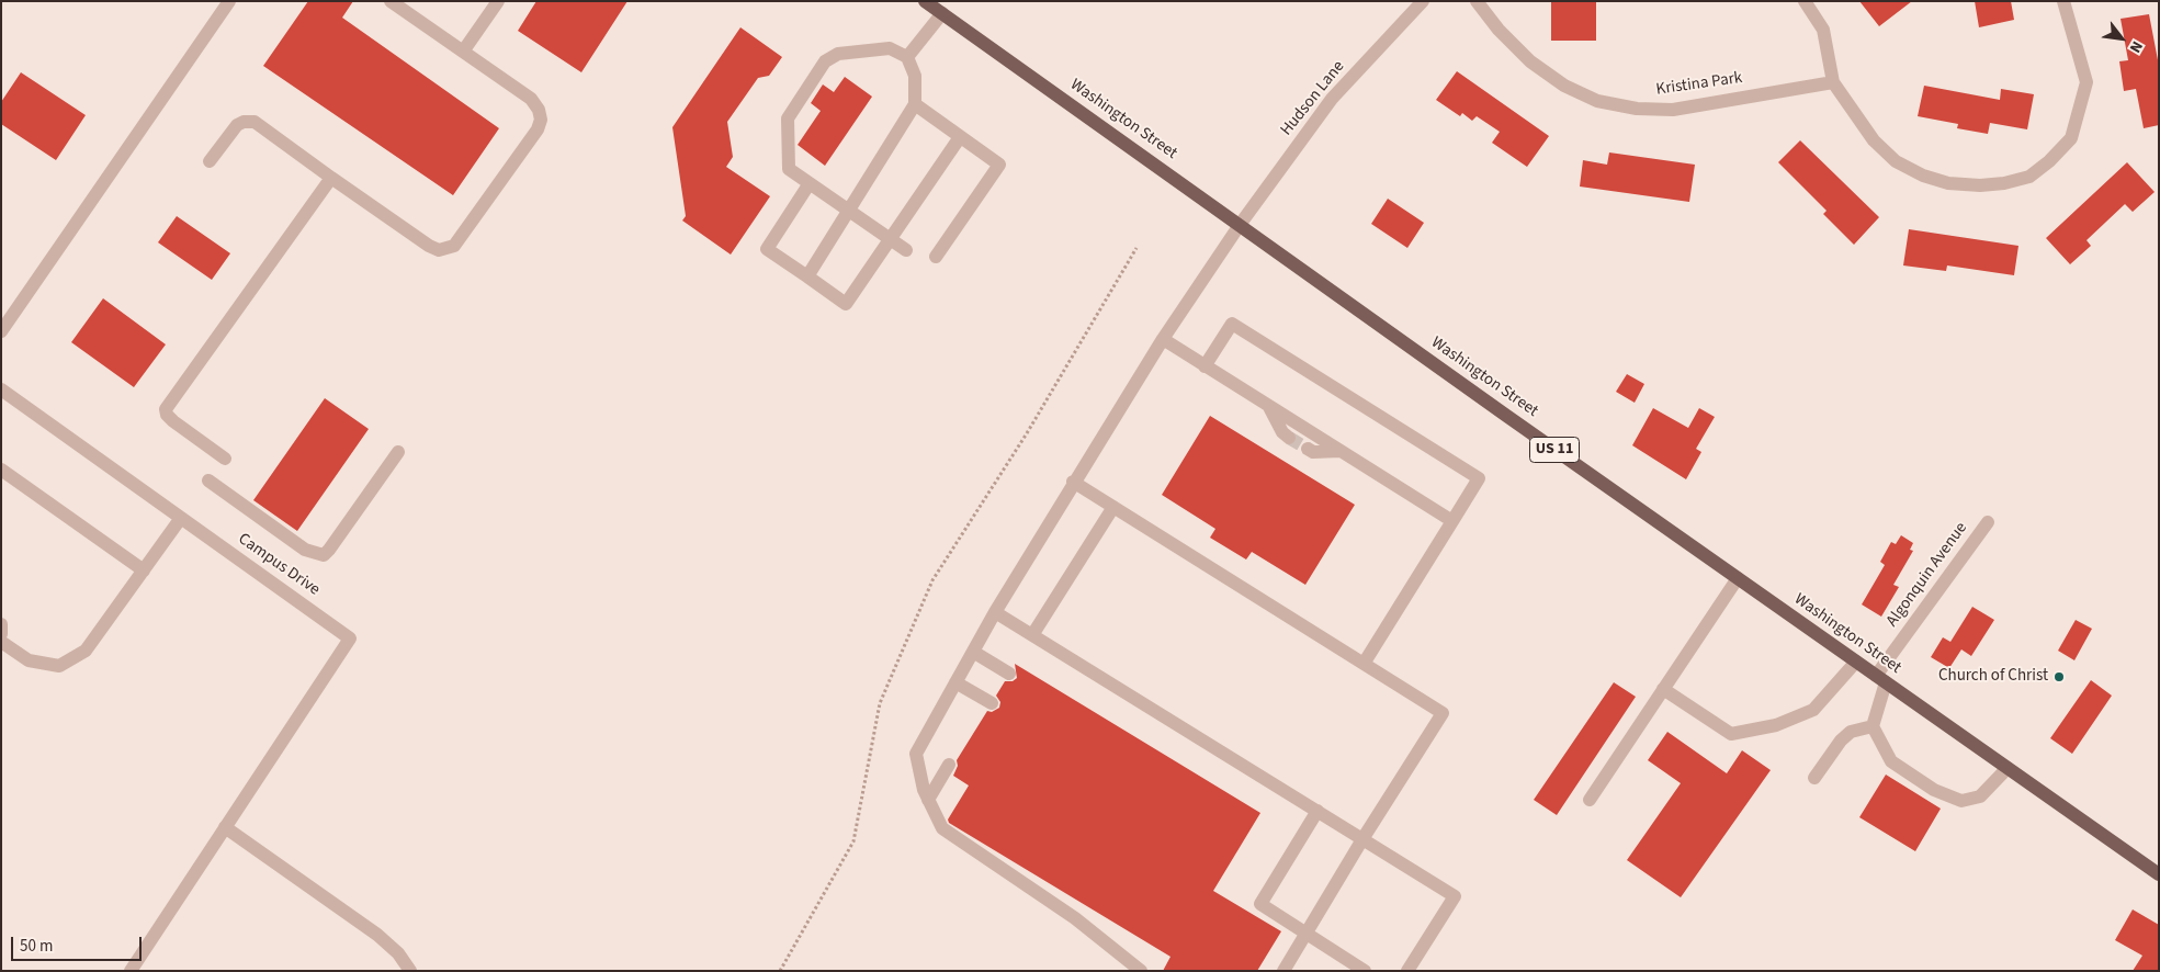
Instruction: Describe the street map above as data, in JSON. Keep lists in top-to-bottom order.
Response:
{
  "streets": {
    "main road": ["Washington Street", "US 11"],
    "street": [
      "Kristina Park",
      "Hudson Lane",
      "Campus Drive",
      "Algonquin Avenue"
    ]
  },
  "crossings": [
    ["Hudson Lane", "Washington Street"],
    ["Washington Street", "US 11"],
    ["Washington Street", "Algonquin Avenue"]
  ],
  "places": ["Church of Christ"],
  "scale_bar": "50 m",
  "north": "bottom right"
}
